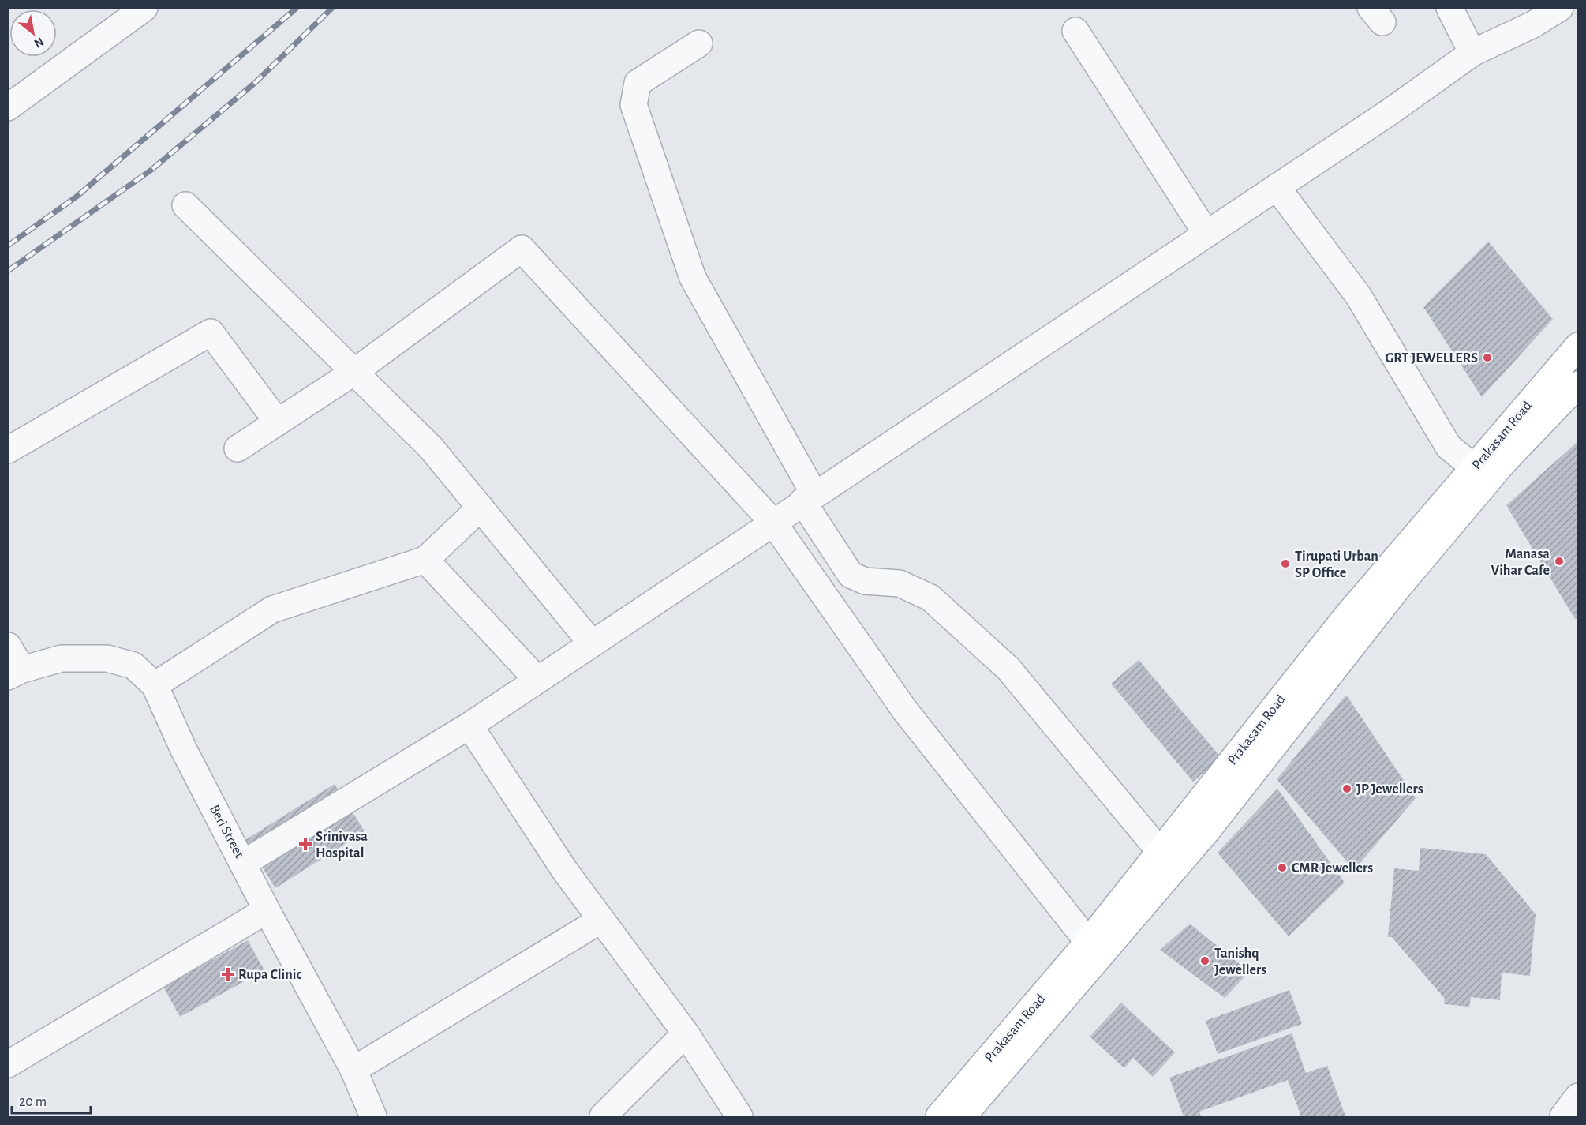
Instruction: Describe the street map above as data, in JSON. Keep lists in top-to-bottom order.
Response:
{
  "streets": {
    "main road": ["Prakasam Road"],
    "street": ["Beri Street"]
  },
  "places": {
    "other": [
      "GRT JEWELLERS",
      "Manasa Vihar Cafe",
      "Tirupati Urban SP Office",
      "JP Jewellers",
      "CMR Jewellers",
      "Tanishq Jewellers"
    ],
    "health": ["Srinivasa Hospital", "Rupa Clinic"]
  },
  "scale_bar": "20 m",
  "north": "bottom right"
}
